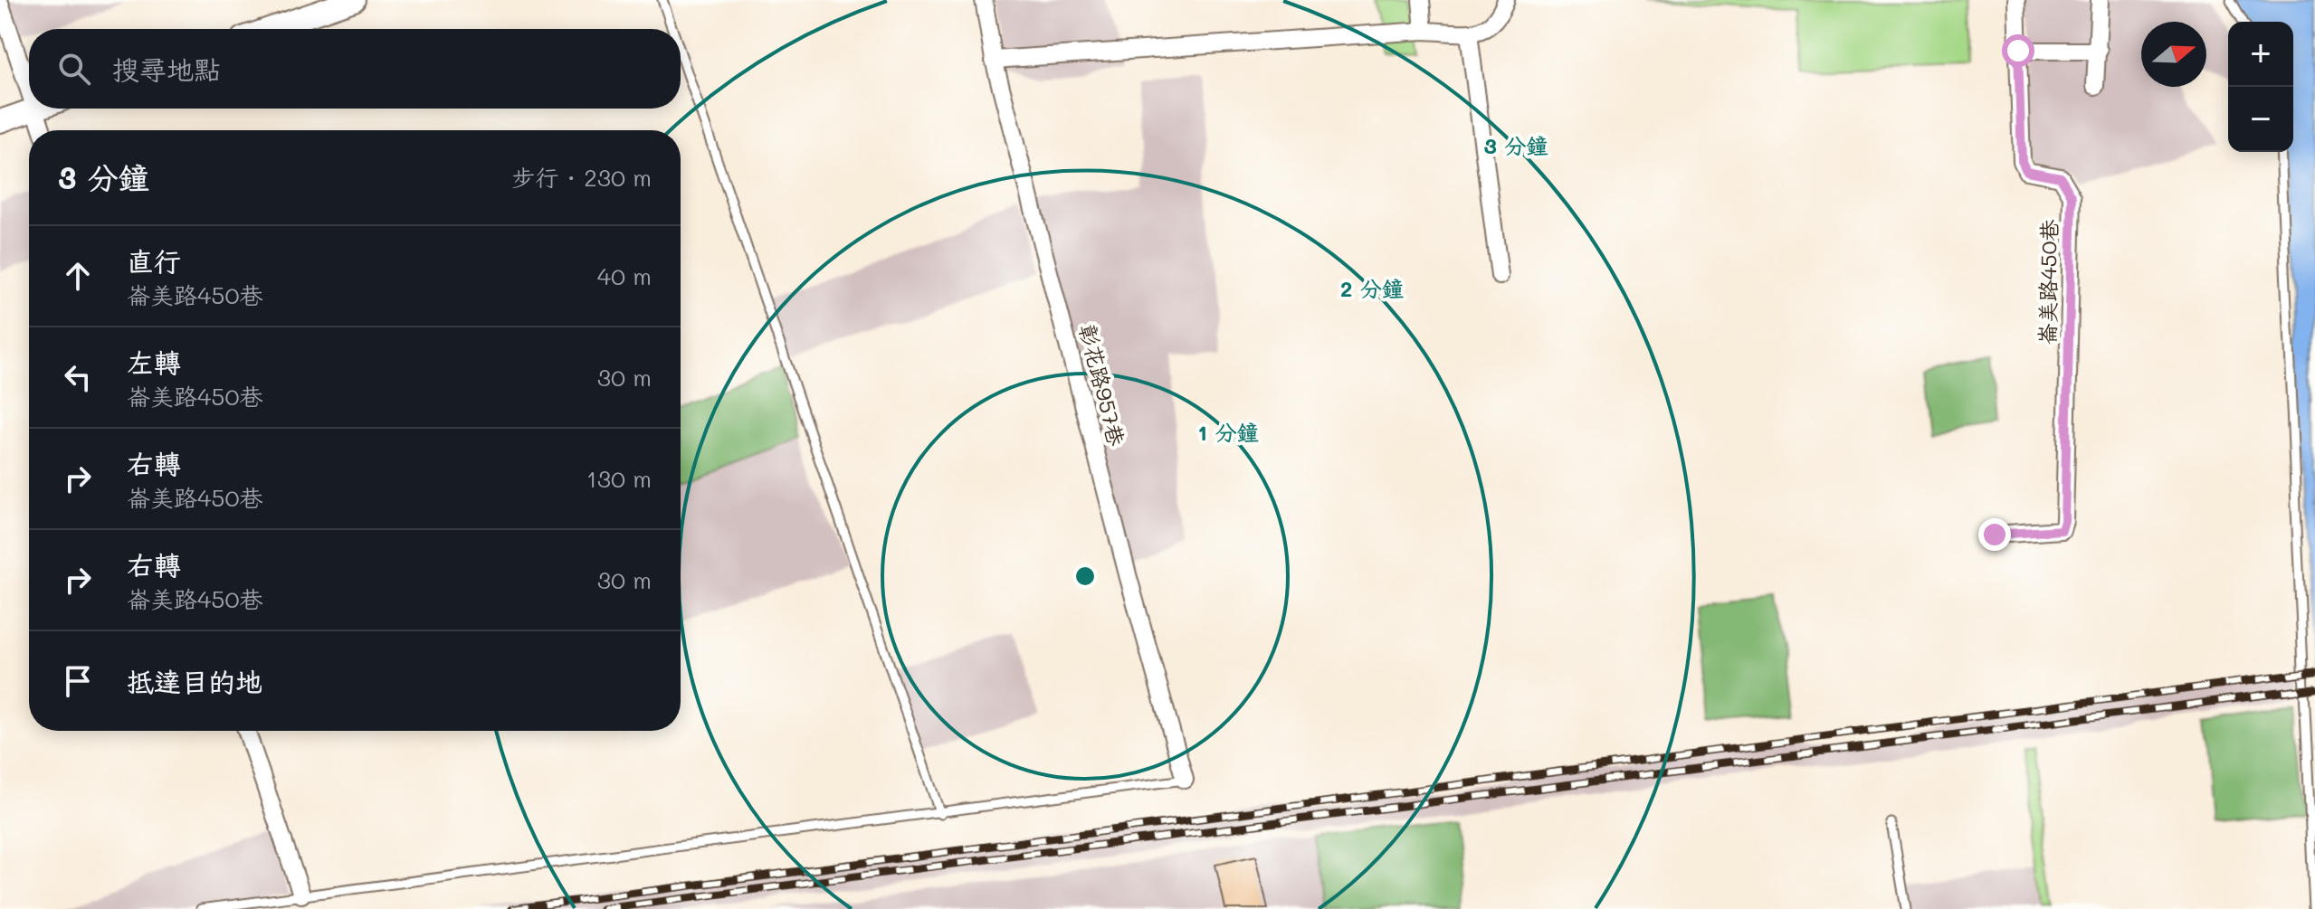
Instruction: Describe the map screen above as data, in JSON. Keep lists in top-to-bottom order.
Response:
{
  "streets": {
    "street": ["崙美路450巷", "彰花路957巷"]
  },
  "north": "right",
  "page": {
    "map_buttons": ["+", "−"],
    "search": "搜尋地點",
    "heading": ["3 分鐘", "步行 · 230 m"],
    "list": [
      ["直行", "崙美路450巷", "40 m"],
      ["左轉", "崙美路450巷", "30 m"],
      ["右轉", "崙美路450巷", "130 m"],
      ["右轉", "崙美路450巷", "30 m"],
      "抵達目的地"
    ]
  },
  "rings": ["3 分鐘", "2 分鐘", "1 分鐘"]
}
